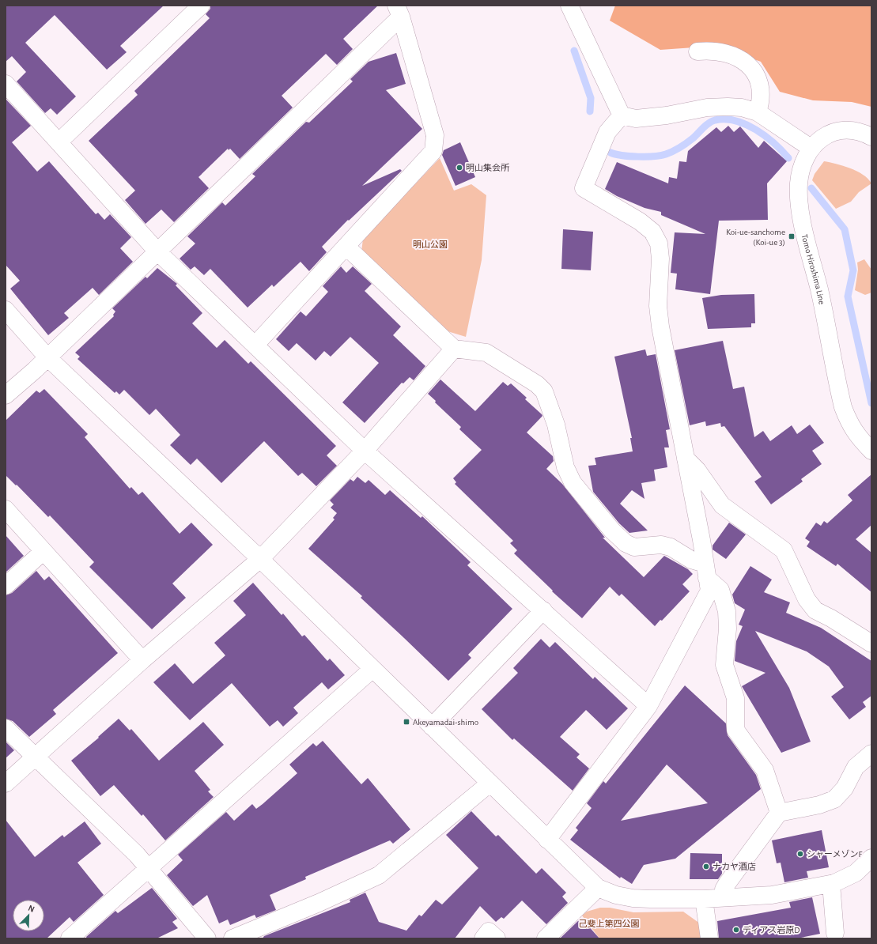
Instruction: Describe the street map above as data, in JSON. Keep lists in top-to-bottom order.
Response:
{
  "streets": {
    "street": ["Tomo Hiroshima Line"]
  },
  "parks": ["明山公園", "己斐上第四公園"],
  "places": {
    "other": [
      "明山集会所",
      "シャーメゾンF",
      "ナカヤ酒店",
      "ディアス岩原D"
    ],
    "transit": ["Koi-ue-sanchome (Koi-ue 3)", "Akeyamadai-shimo"]
  },
  "north": "top right"
}
